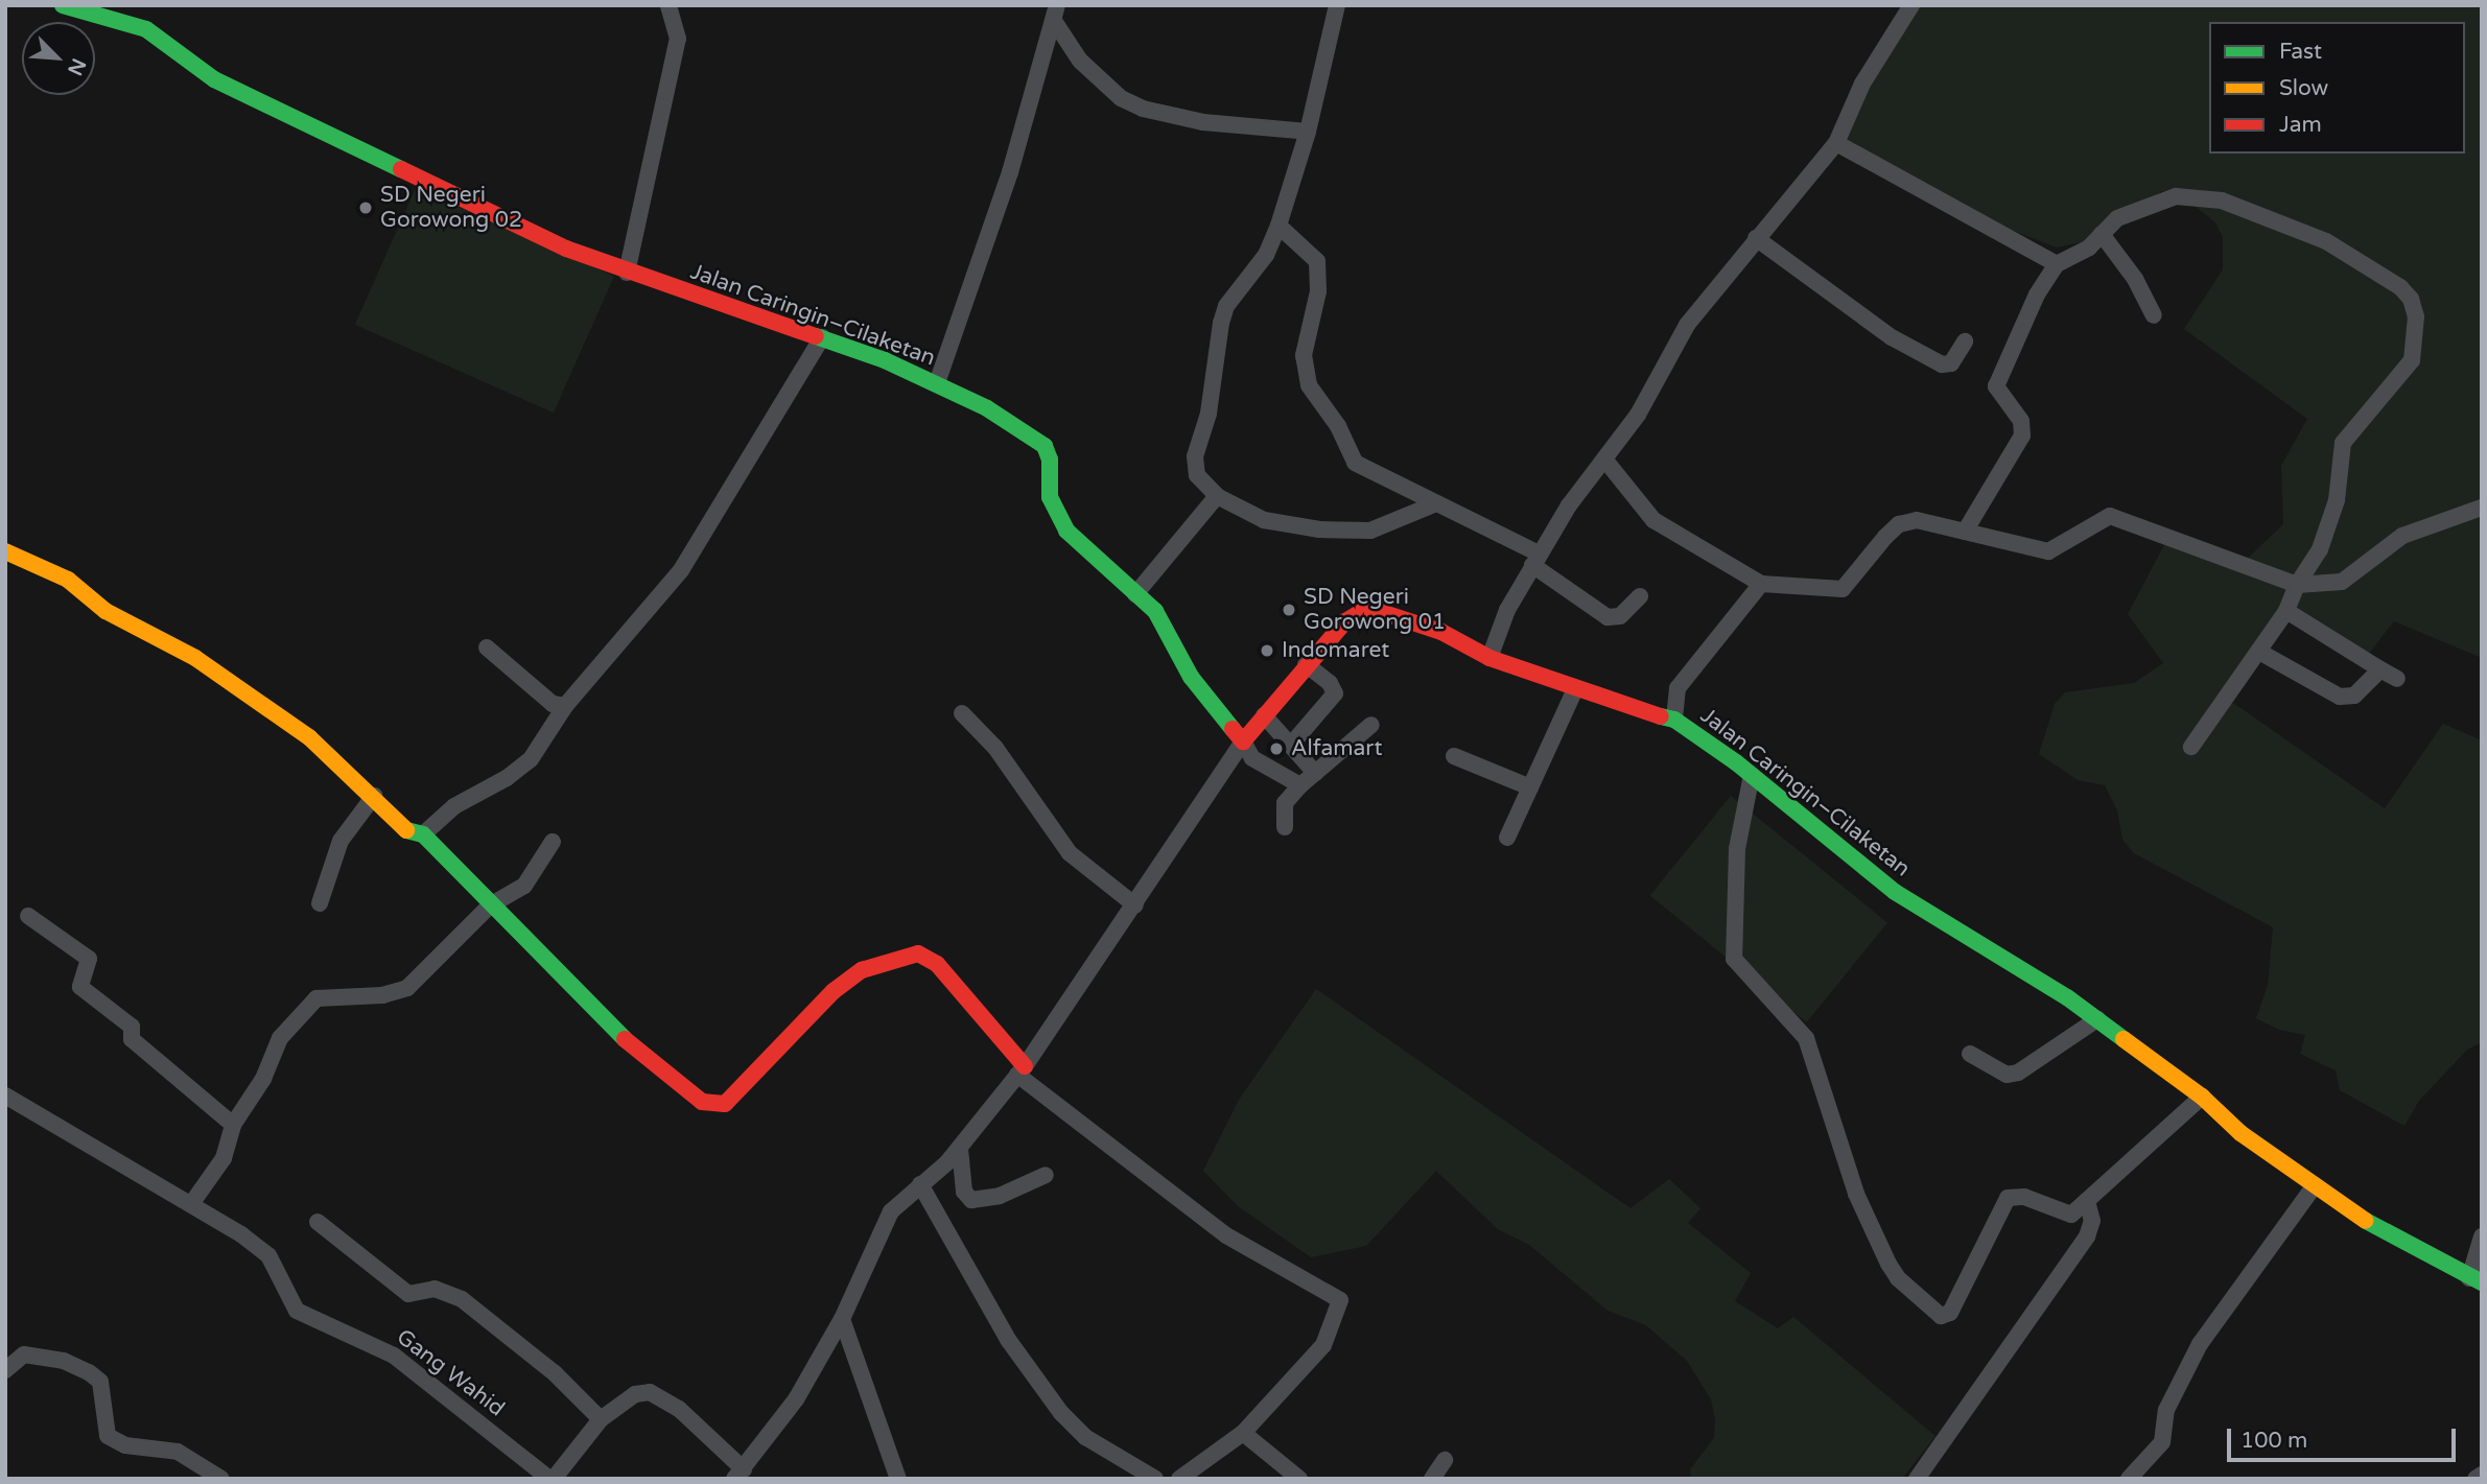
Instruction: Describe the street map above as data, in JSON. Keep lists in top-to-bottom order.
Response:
{
  "streets": {
    "street": ["Jalan Caringin–Cilaketan", "Gang Wahid"]
  },
  "places": [
    "SD Negeri Gorowong 02",
    "SD Negeri Gorowong 01",
    "Indomaret",
    "Alfamart"
  ],
  "legend": ["Fast", "Slow", "Jam"],
  "scale_bar": "100 m",
  "north": "bottom right"
}
